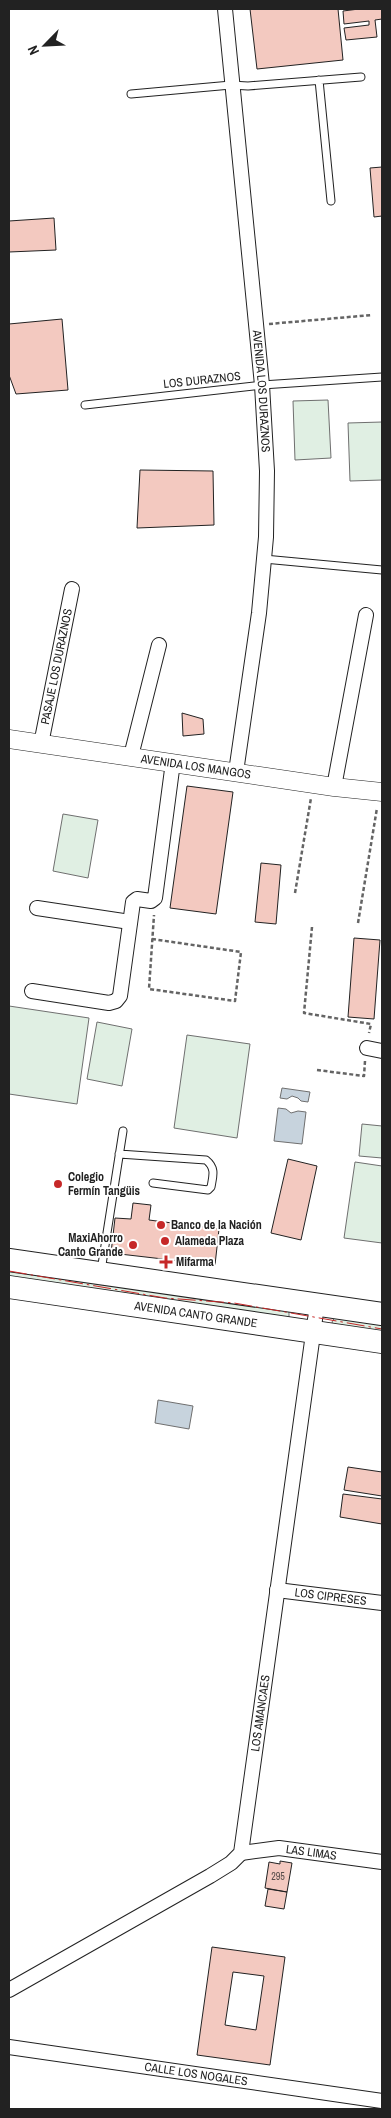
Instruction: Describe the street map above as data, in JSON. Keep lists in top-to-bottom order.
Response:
{
  "streets": {
    "main road": ["AVENIDA CANTO GRANDE"],
    "street": [
      "AVENIDA LOS DURAZNOS",
      "PASAJE LOS DURAZNOS",
      "AVENIDA LOS MANGOS",
      "LOS CIPRESES",
      "LOS AMANCAES",
      "LAS LIMAS",
      "CALLE LOS NOGALES"
    ],
    "lane": ["LOS DURAZNOS"]
  },
  "crossings": [
    ["LOS DURAZNOS", "AVENIDA LOS DURAZNOS"],
    ["AVENIDA LOS DURAZNOS", "AVENIDA LOS MANGOS"],
    ["PASAJE LOS DURAZNOS", "AVENIDA LOS MANGOS"],
    ["AVENIDA CANTO GRANDE", "LOS AMANCAES"],
    ["LOS CIPRESES", "LOS AMANCAES"],
    ["LOS AMANCAES", "LAS LIMAS"]
  ],
  "places": {
    "other": [
      "Colegio Fermín Tangüis",
      "Banco de la Nación",
      "Alameda Plaza",
      "MaxiAhorro Canto Grande"
    ],
    "health": ["Mifarma"]
  },
  "house_numbers": ["295"],
  "north": "bottom left"
}
